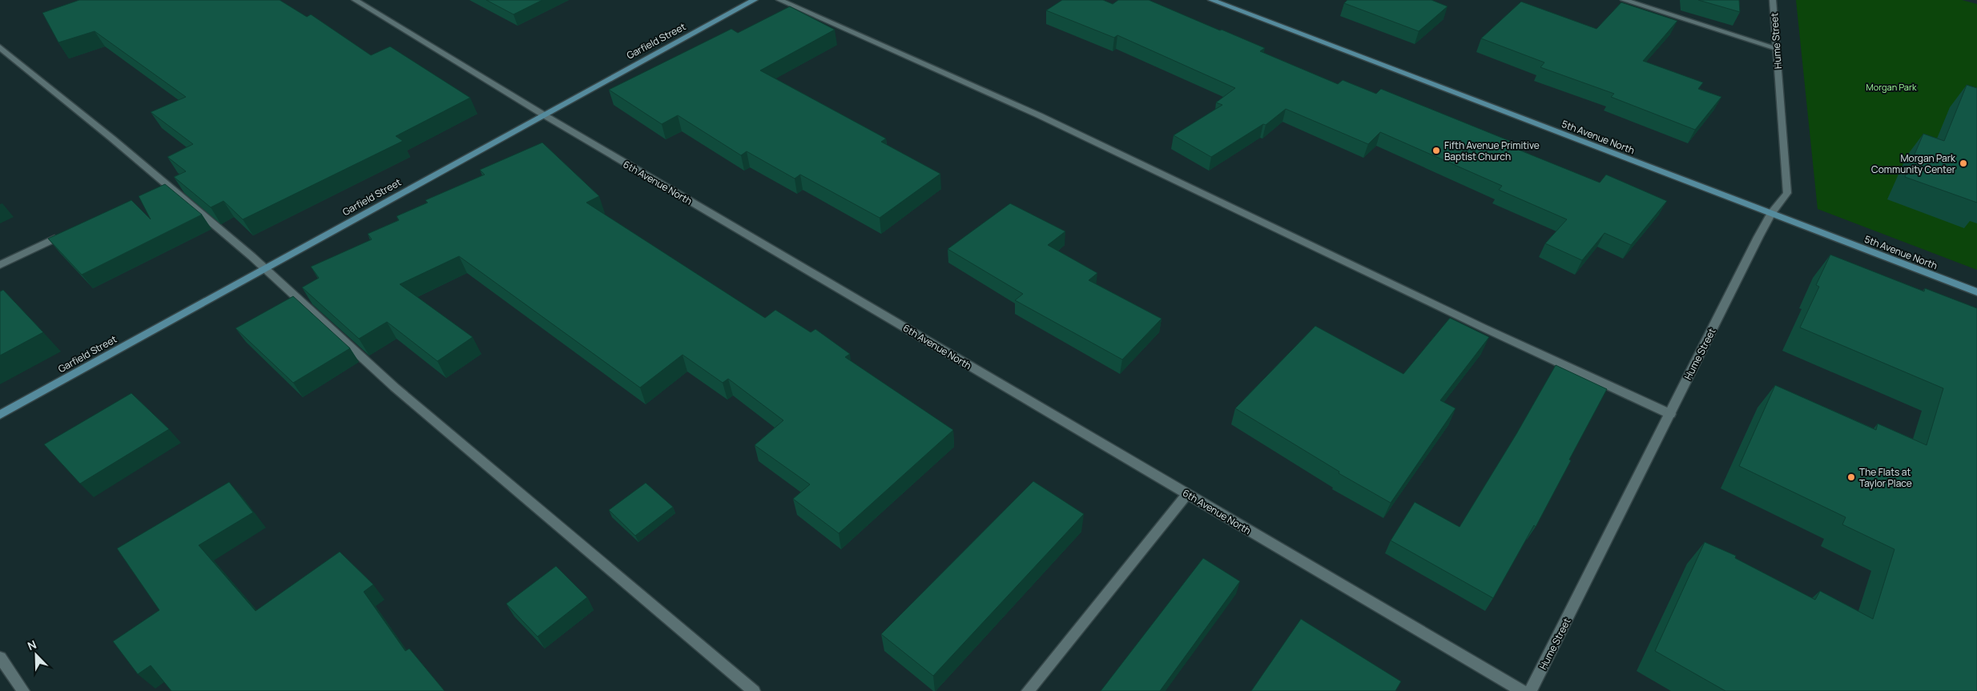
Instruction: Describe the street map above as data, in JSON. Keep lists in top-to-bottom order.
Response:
{
  "streets": {
    "street": [
      "Garfield Street",
      "Hume Street",
      "5th Avenue North",
      "6th Avenue North"
    ]
  },
  "crossings": [
    ["Garfield Street", "6th Avenue North"],
    ["Hume Street", "5th Avenue North"]
  ],
  "parks": ["Morgan Park"],
  "places": ["Fifth Avenue Primitive Baptist Church", "Morgan Park Community Center", "The Flats at Taylor Place"],
  "north": "top left"
}
